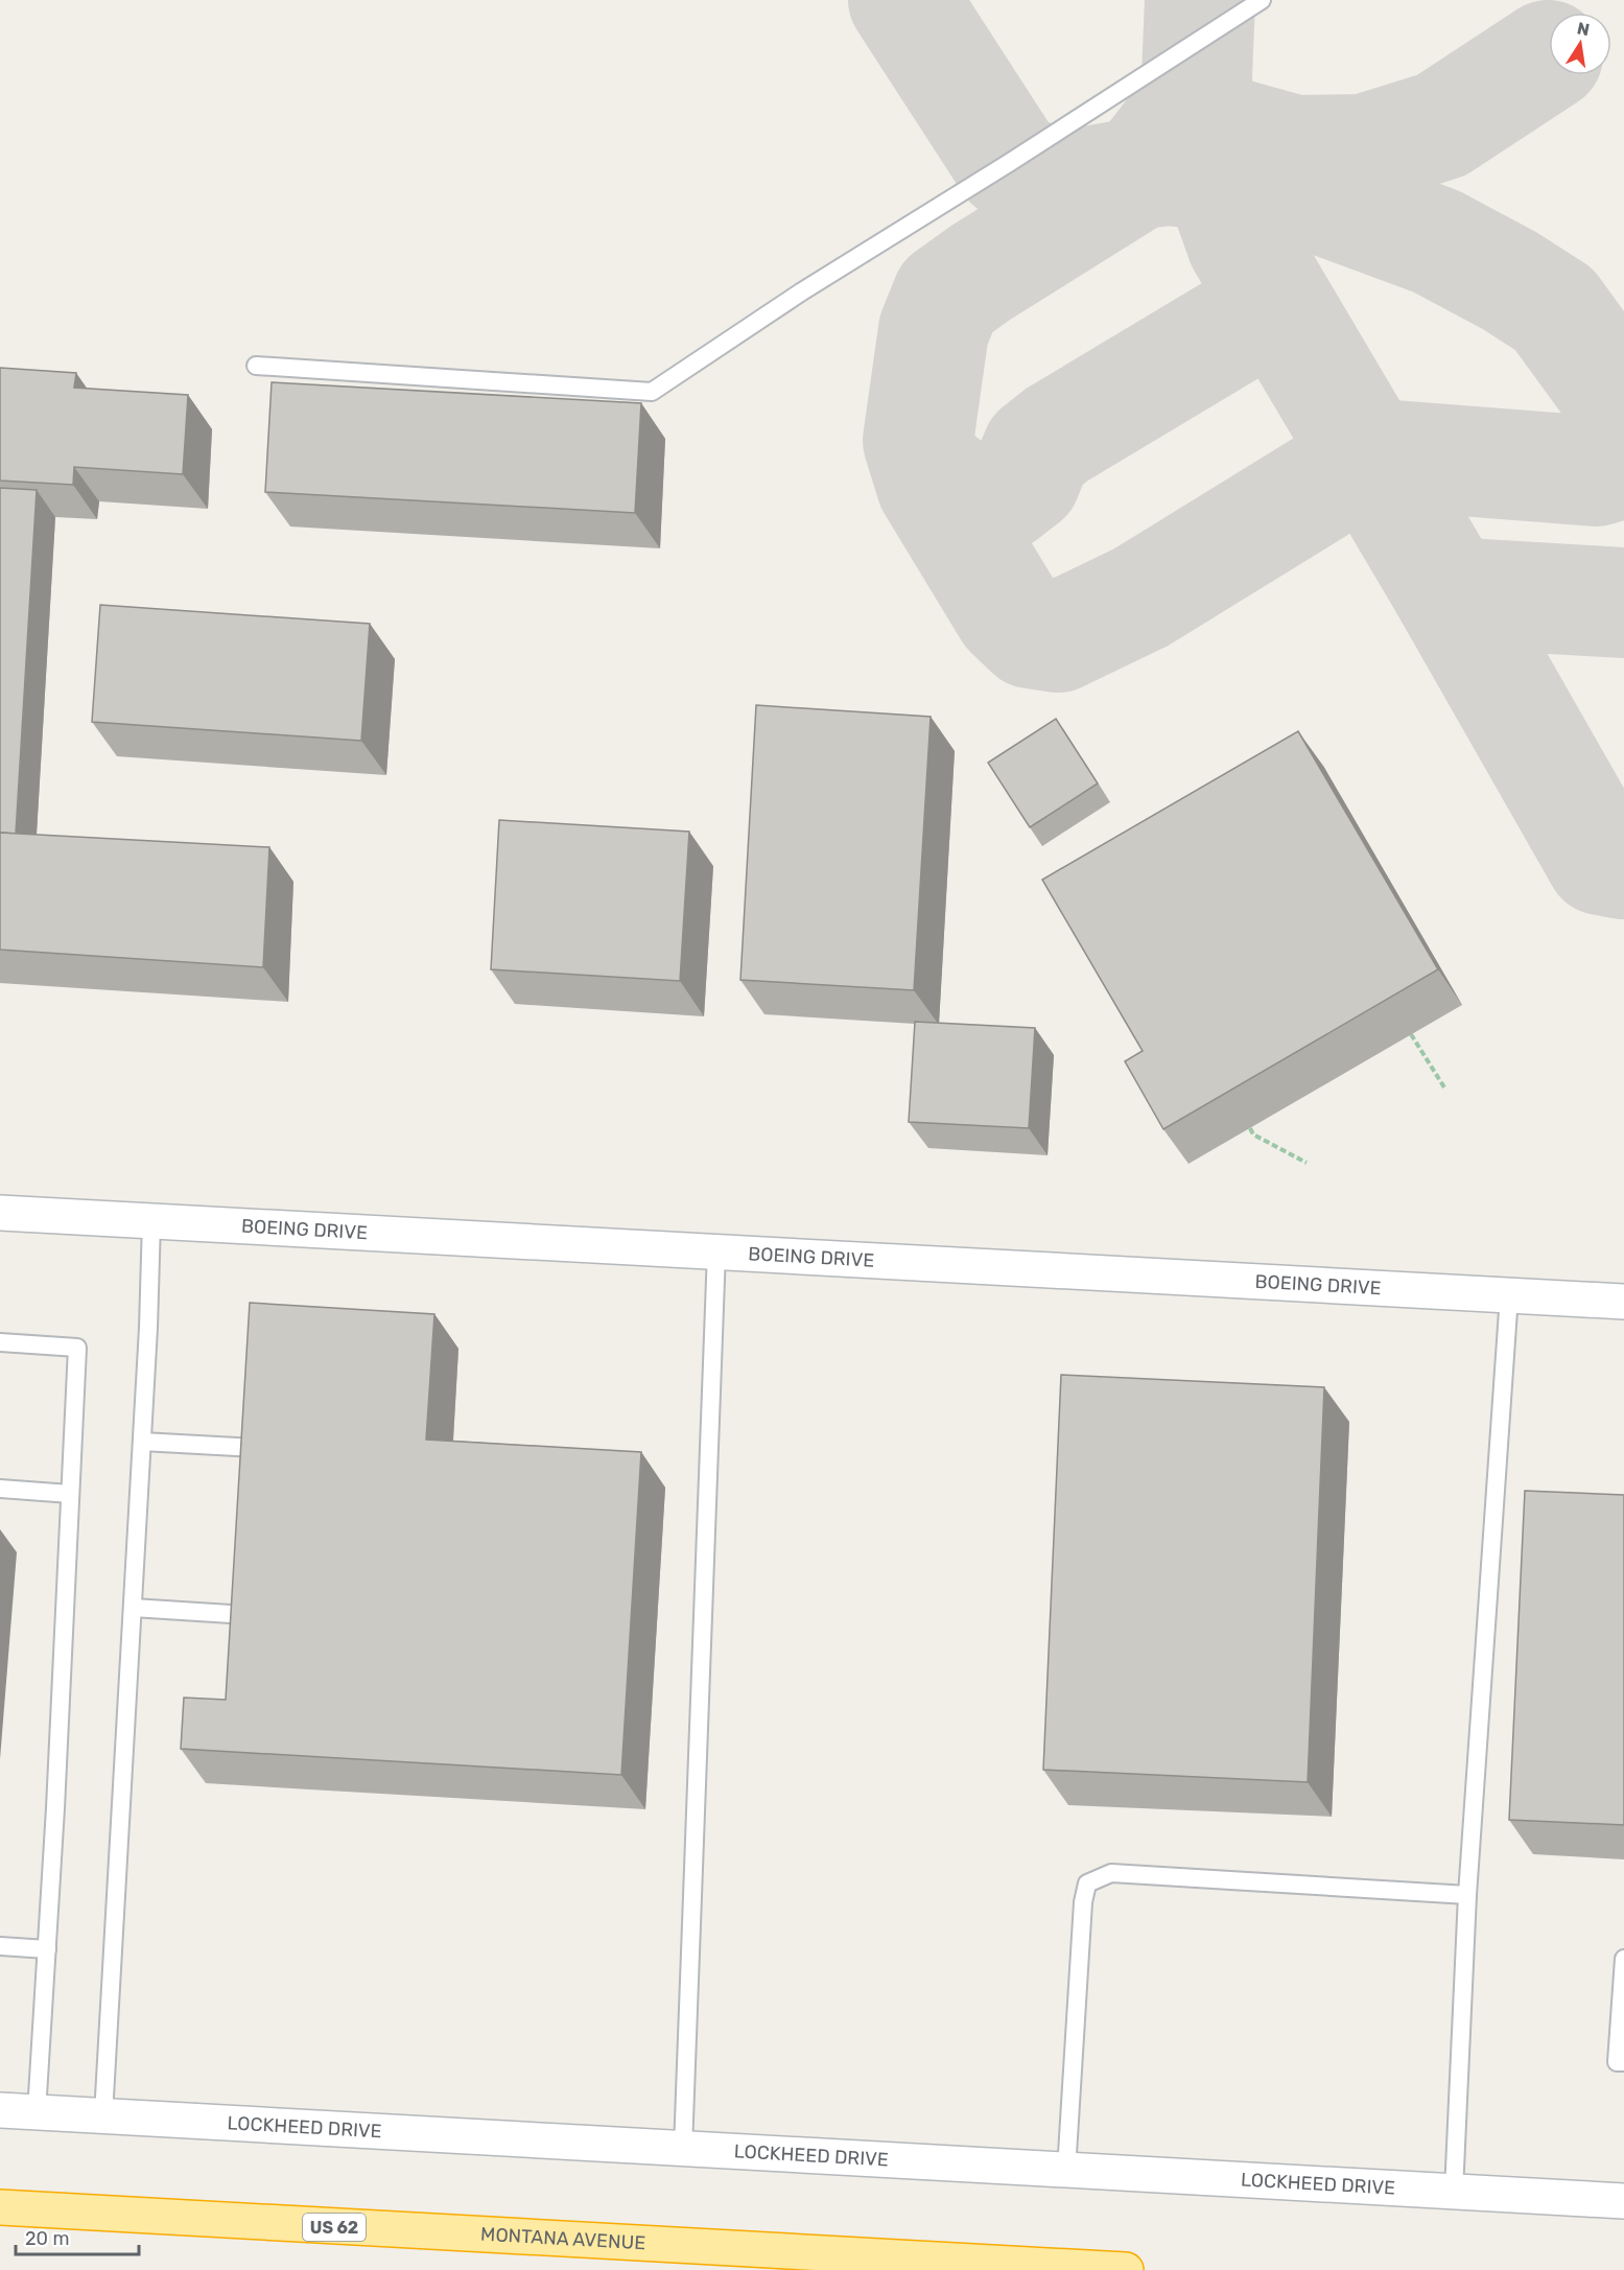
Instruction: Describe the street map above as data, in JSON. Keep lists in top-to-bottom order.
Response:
{
  "streets": {
    "highway": ["US 62", "MONTANA AVENUE"],
    "street": ["BOEING DRIVE", "LOCKHEED DRIVE"]
  },
  "scale_bar": "20 m",
  "north": "top"
}
